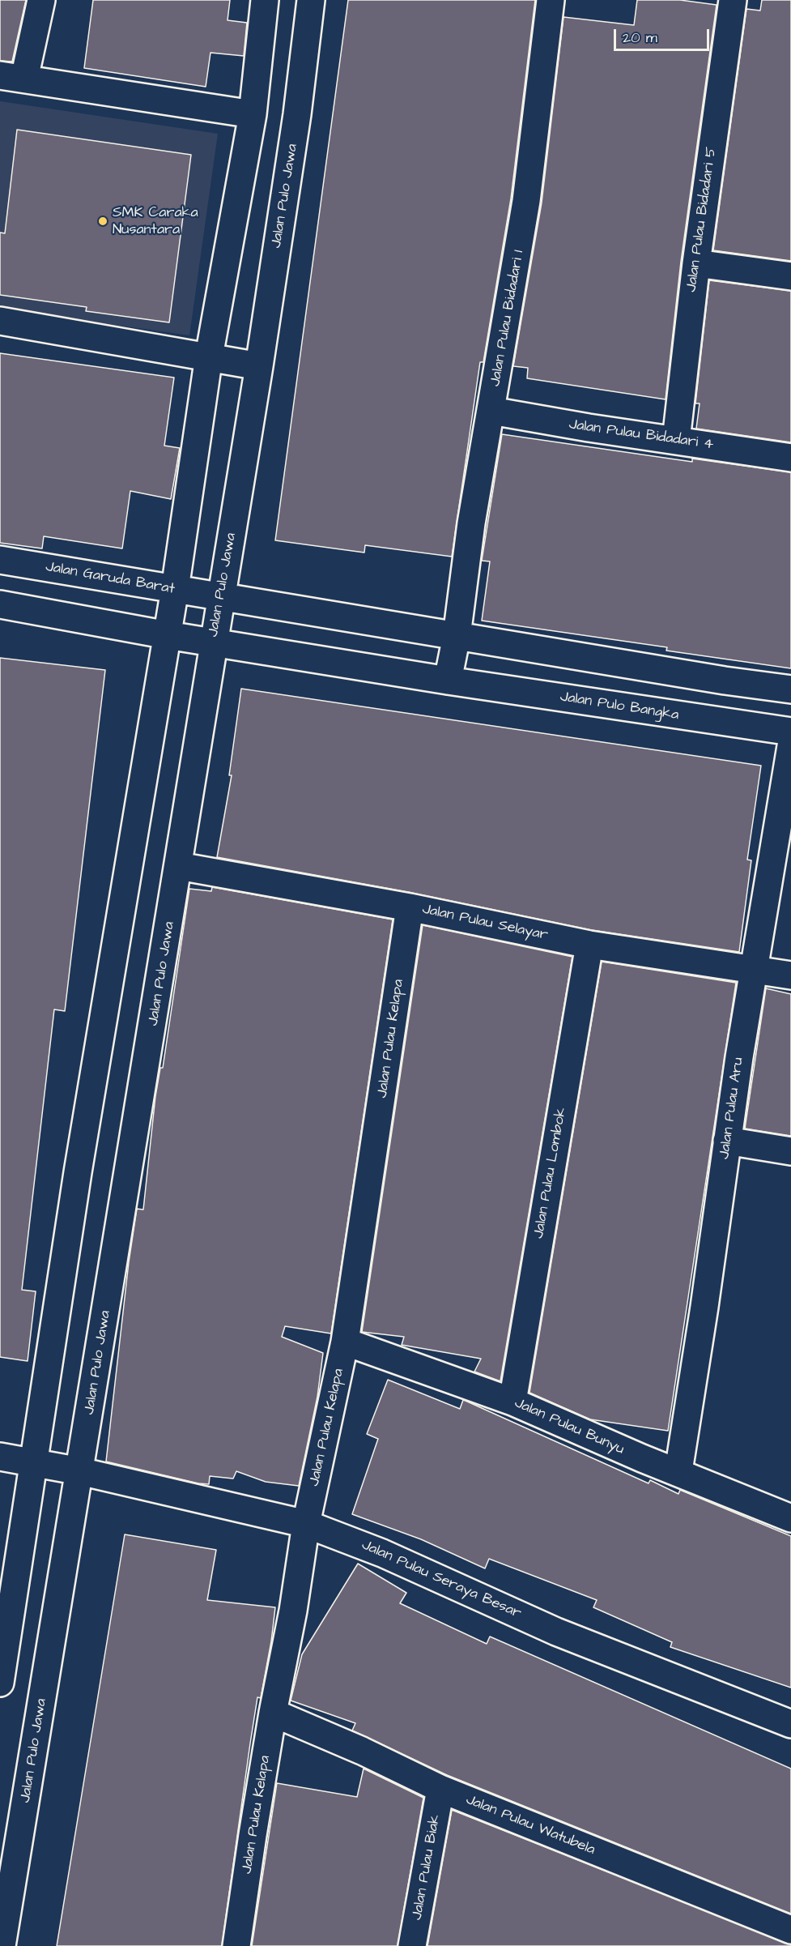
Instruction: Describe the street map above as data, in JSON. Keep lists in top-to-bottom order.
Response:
{
  "streets": {
    "street": [
      "Jalan Pulo Jawa",
      "Jalan Pulau Bidadari 5",
      "Jalan Pulau Bidadari 1",
      "Jalan Pulau Bidadari 4",
      "Jalan Garuda Barat",
      "Jalan Pulo Bangka",
      "Jalan Pulau Selayar",
      "Jalan Pulau Kelapa",
      "Jalan Pulau Aru",
      "Jalan Pulau Lombok",
      "Jalan Pulau Bunyu",
      "Jalan Pulau Seraya Besar",
      "Jalan Pulau Watubela",
      "Jalan Pulau Biak"
    ]
  },
  "crossings": [
    ["Jalan Pulo Jawa", "Jalan Garuda Barat"],
    ["Jalan Pulo Jawa", "Jalan Pulo Bangka"],
    ["Jalan Pulo Jawa", "Jalan Pulau Selayar"],
    ["Jalan Pulo Jawa", "Jalan Pulau Seraya Besar"],
    ["Jalan Pulau Bidadari 5", "Jalan Pulau Bidadari 4"],
    ["Jalan Pulau Bidadari 1", "Jalan Pulau Bidadari 4"],
    ["Jalan Pulau Selayar", "Jalan Pulau Kelapa"],
    ["Jalan Pulau Selayar", "Jalan Pulau Aru"],
    ["Jalan Pulau Selayar", "Jalan Pulau Lombok"],
    ["Jalan Pulau Kelapa", "Jalan Pulau Bunyu"],
    ["Jalan Pulau Kelapa", "Jalan Pulau Seraya Besar"],
    ["Jalan Pulau Kelapa", "Jalan Pulau Watubela"],
    ["Jalan Pulau Aru", "Jalan Pulau Bunyu"],
    ["Jalan Pulau Lombok", "Jalan Pulau Bunyu"],
    ["Jalan Pulau Watubela", "Jalan Pulau Biak"]
  ],
  "places": ["SMK Caraka Nusantara"],
  "scale_bar": "20 m"
}
